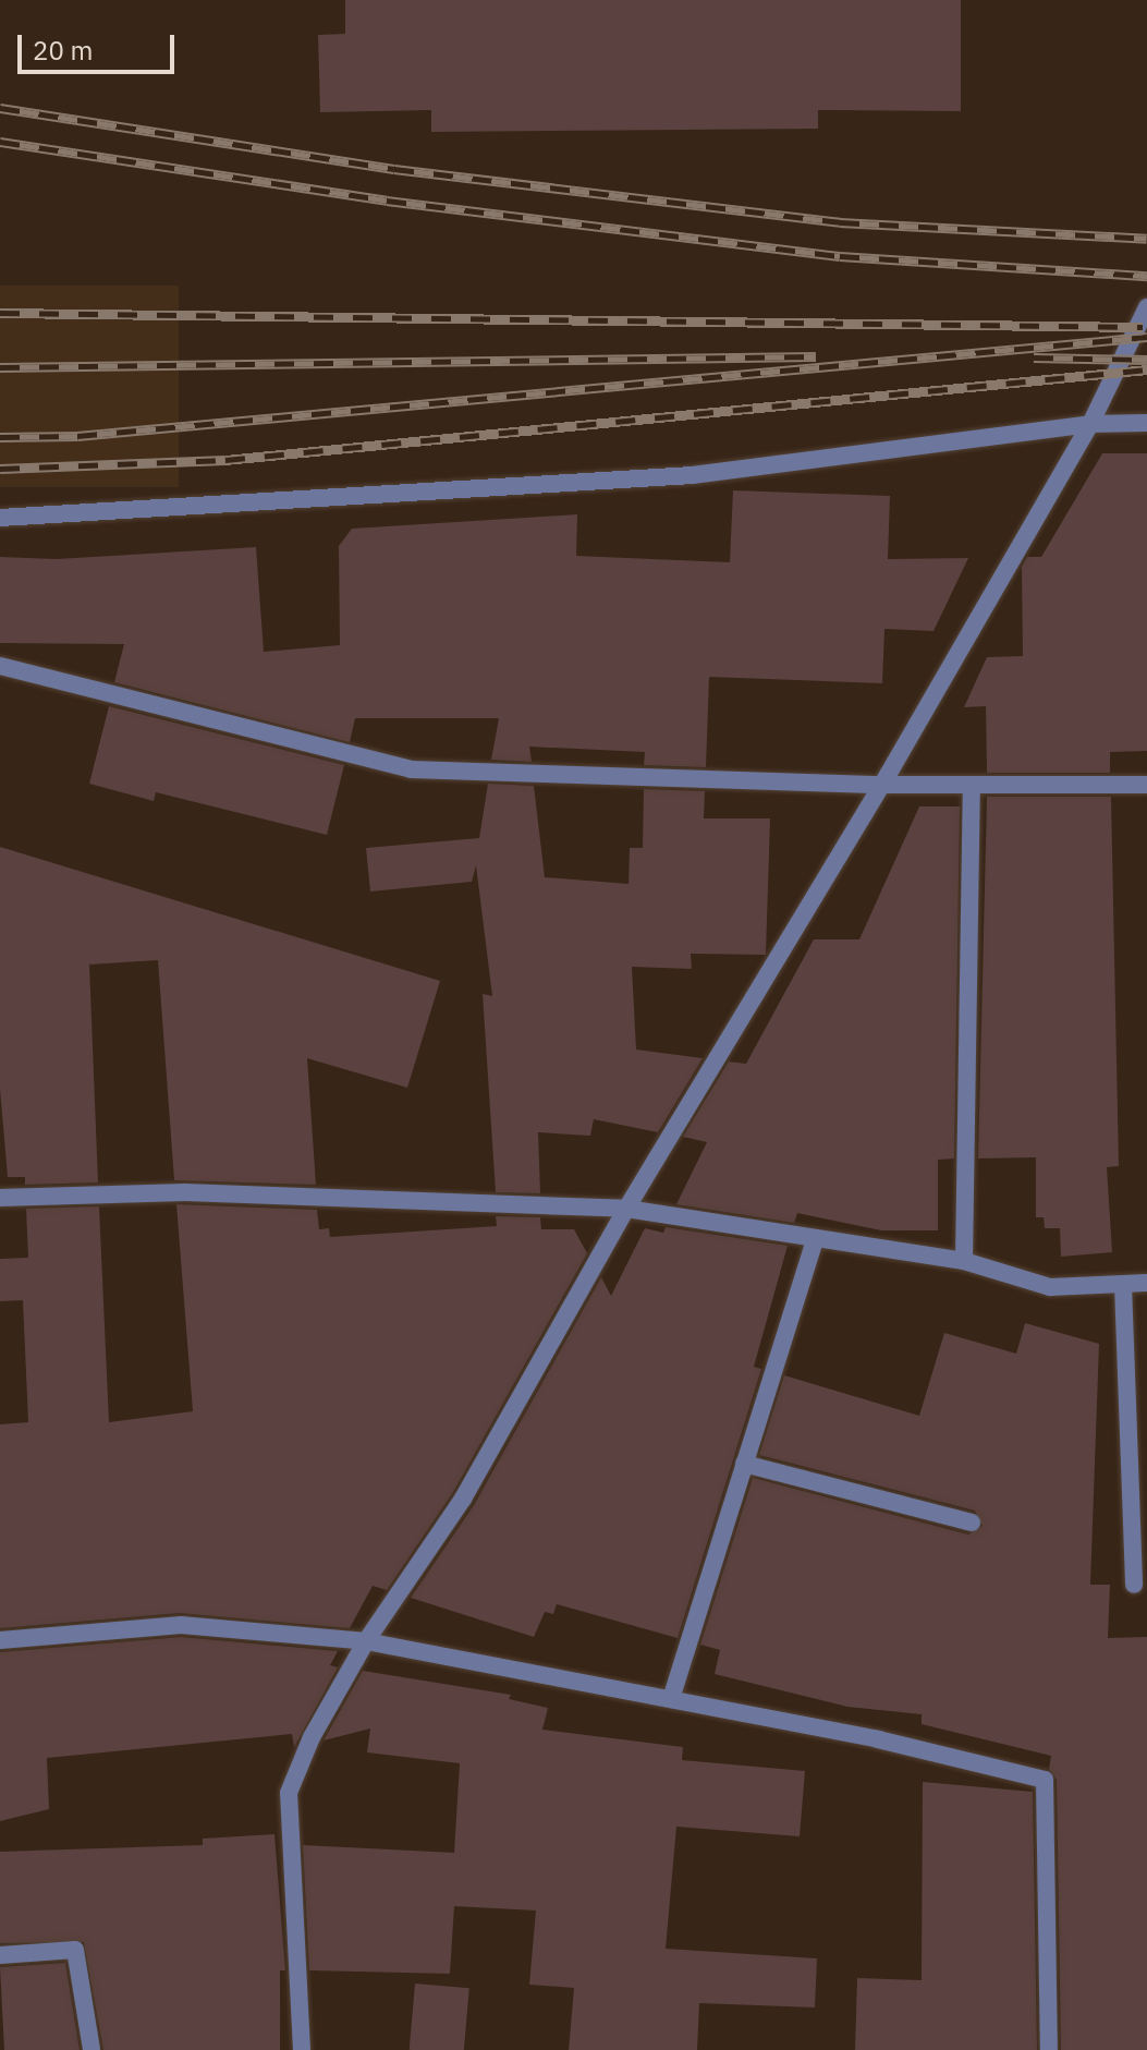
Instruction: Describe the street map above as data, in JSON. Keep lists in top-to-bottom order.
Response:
{
  "scale_bar": "20 m"
}
